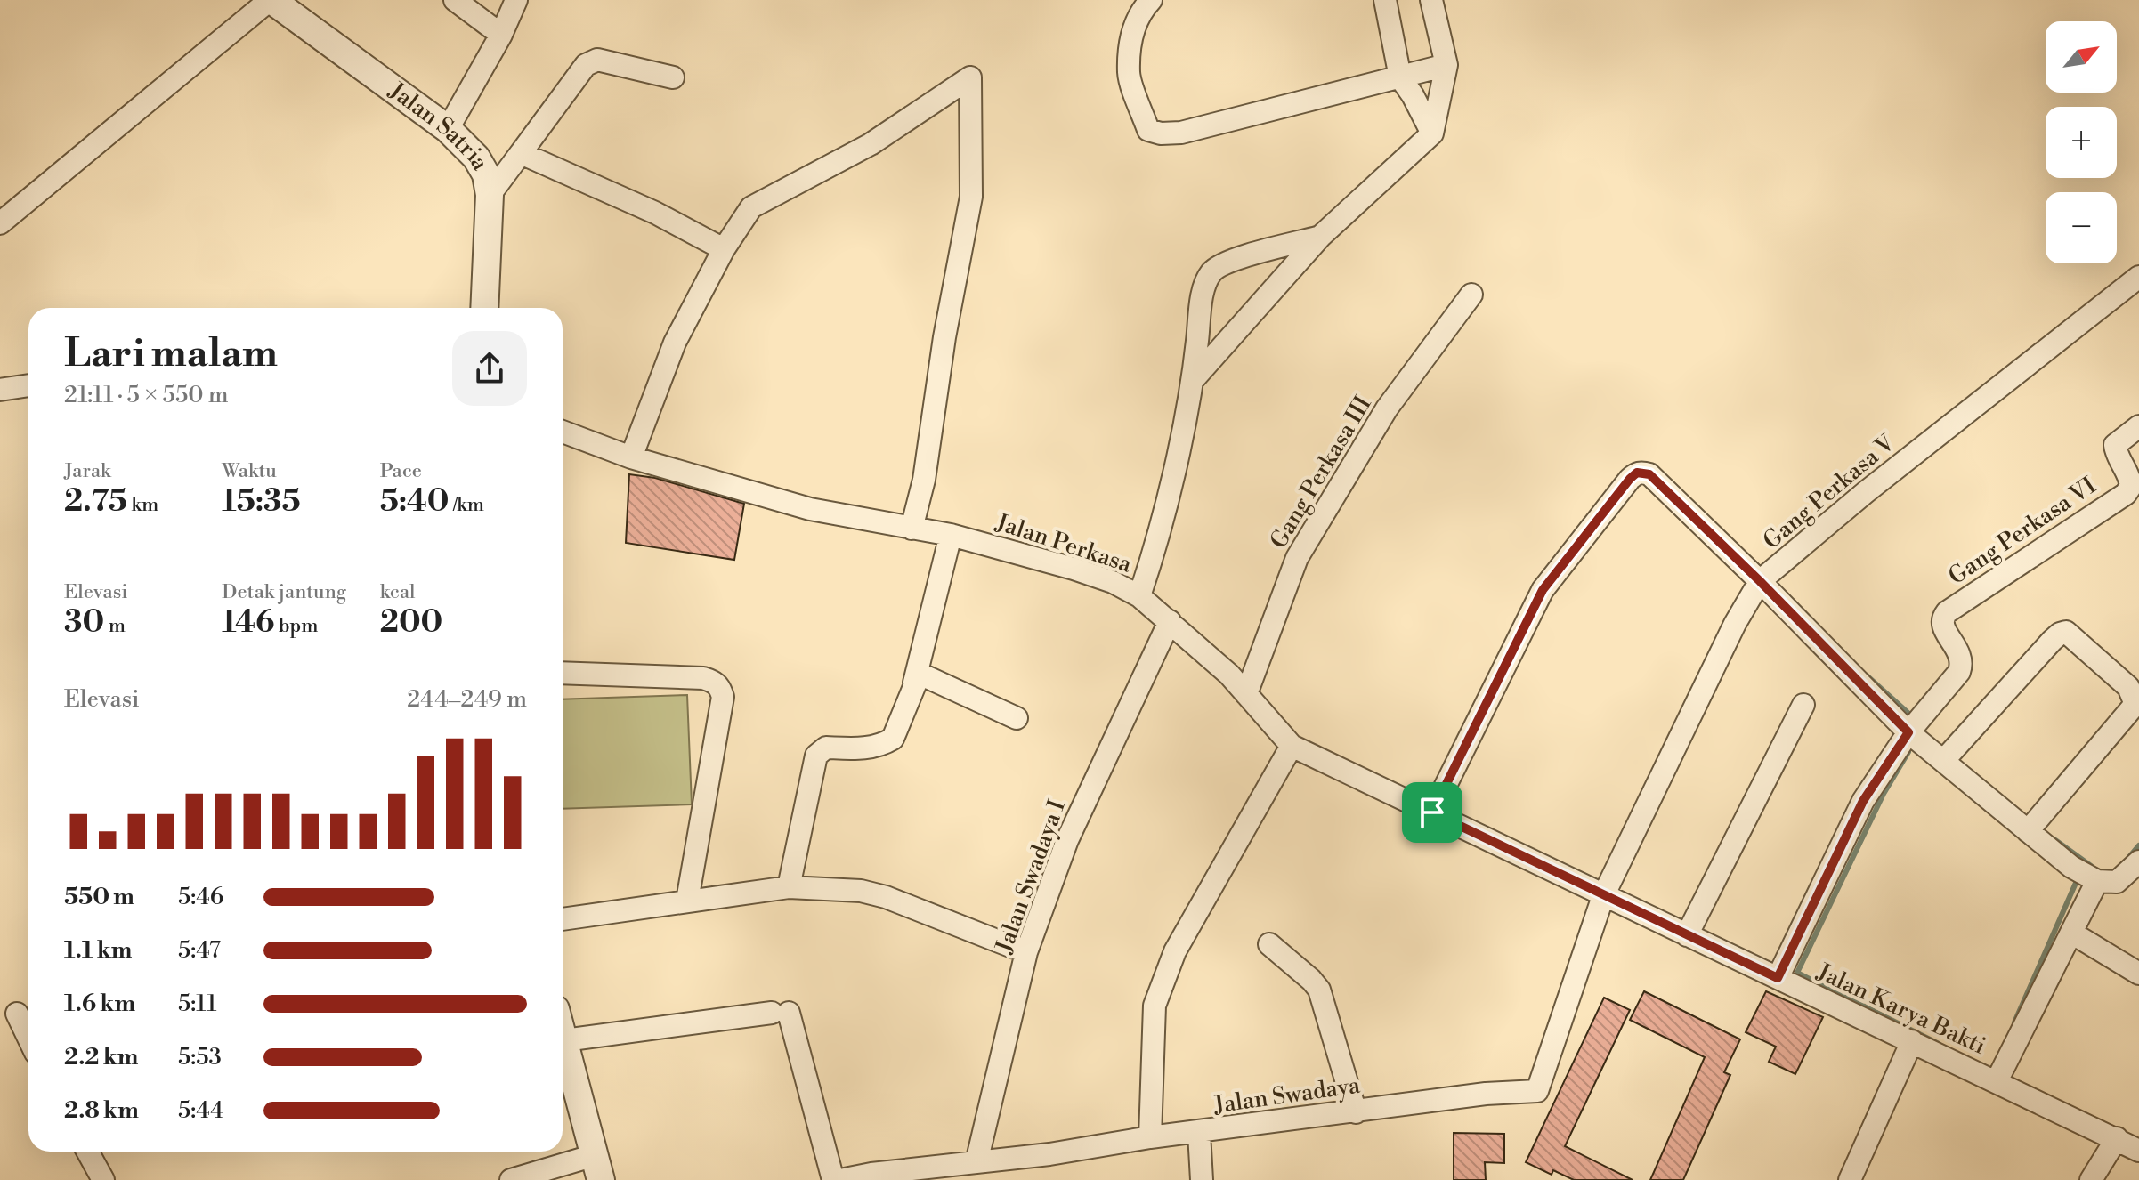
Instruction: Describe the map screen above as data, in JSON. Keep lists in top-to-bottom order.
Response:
{
  "streets": {
    "street": [
      "Jalan Satria",
      "Gang Perkasa III",
      "Gang Perkasa V",
      "Gang Perkasa VI",
      "Jalan Perkasa",
      "Jalan Swadaya I",
      "Jalan Karya Bakti",
      "Jalan Swadaya"
    ]
  },
  "crossings": [
    ["Gang Perkasa III", "Jalan Perkasa"],
    ["Gang Perkasa V", "Jalan Perkasa"],
    ["Gang Perkasa V", "Jalan Karya Bakti"],
    ["Gang Perkasa V", "Jalan Swadaya"],
    ["Gang Perkasa VI", "Jalan Karya Bakti"],
    ["Jalan Perkasa", "Jalan Swadaya I"],
    ["Jalan Perkasa", "Jalan Karya Bakti"],
    ["Jalan Perkasa", "Jalan Swadaya"],
    ["Jalan Swadaya I", "Jalan Swadaya"],
    ["Jalan Karya Bakti", "Jalan Swadaya"]
  ],
  "north": "top right",
  "page": {
    "map_buttons": ["+", "−"],
    "heading": ["Lari malam", "21:11 · 5 × 550 m"],
    "stats": [
      ["Jarak", "2.75 km"],
      ["Waktu", "15:35"],
      ["Pace", "5:40 /km"],
      ["Elevasi", "30 m"],
      ["Detak jantung", "146 bpm"],
      ["kcal", "200"]
    ],
    "chart": ["Elevasi", "244–249 m"],
    "list": [
      {
        "name": "550 m",
        "note": "5:46"
      },
      {
        "name": "1.1 km",
        "note": "5:47"
      },
      {
        "name": "1.6 km",
        "note": "5:11"
      },
      {
        "name": "2.2 km",
        "note": "5:53"
      },
      {
        "name": "2.8 km",
        "note": "5:44"
      }
    ]
  }
}
